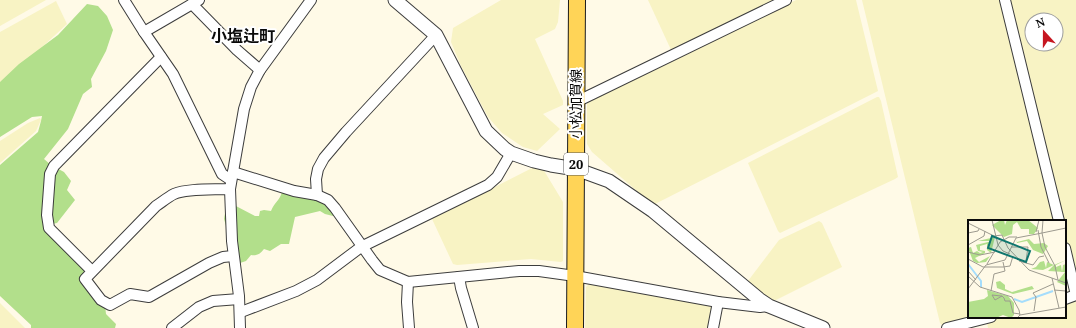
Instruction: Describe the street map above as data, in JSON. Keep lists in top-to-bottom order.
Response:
{
  "streets": {
    "main road": ["小松加賀線", "20"]
  },
  "districts": ["小塩辻町"],
  "north": "top"
}
